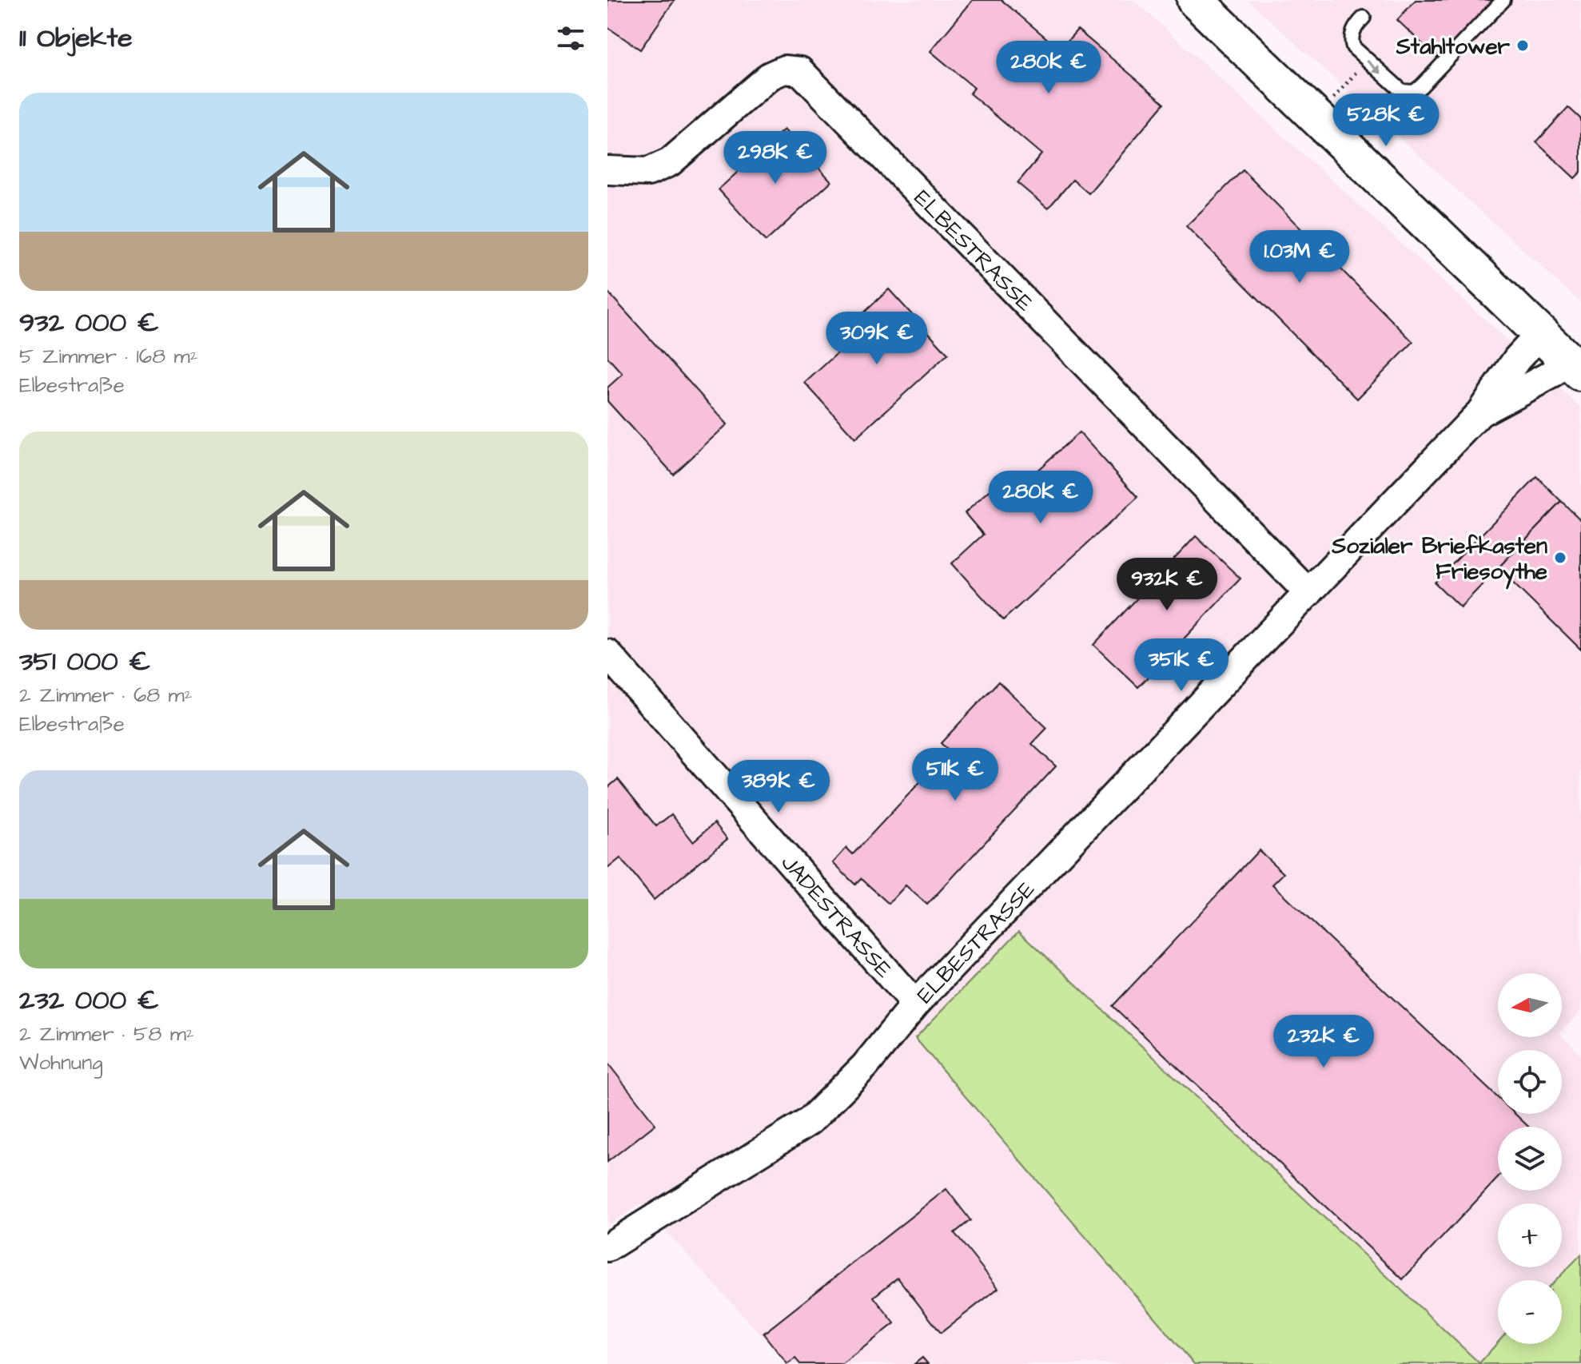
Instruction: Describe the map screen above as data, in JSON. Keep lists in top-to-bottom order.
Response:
{
  "streets": {
    "street": ["ELBESTRASSE", "JADESTRASSE"]
  },
  "crossings": [
    ["ELBESTRASSE", "JADESTRASSE"]
  ],
  "places": ["Stahltower", "Sozialer Briefkasten Friesoythe"],
  "north": "left",
  "page": {
    "heading": "11 Objekte",
    "price": [
      "280K €",
      "528K €",
      "298K €",
      "1.03M €",
      "309K €",
      "280K €",
      "932K €",
      "351K €",
      "511K €",
      "389K €",
      "232K €"
    ],
    "list": [
      {
        "name": "932 000 €",
        "note": "5 Zimmer · 168 m² · Elbestraße"
      },
      {
        "name": "351 000 €",
        "note": "2 Zimmer · 68 m² · Elbestraße"
      },
      {
        "name": "232 000 €",
        "note": "2 Zimmer · 58 m² · Wohnung"
      }
    ],
    "map_buttons": ["+", "−"]
  }
}
